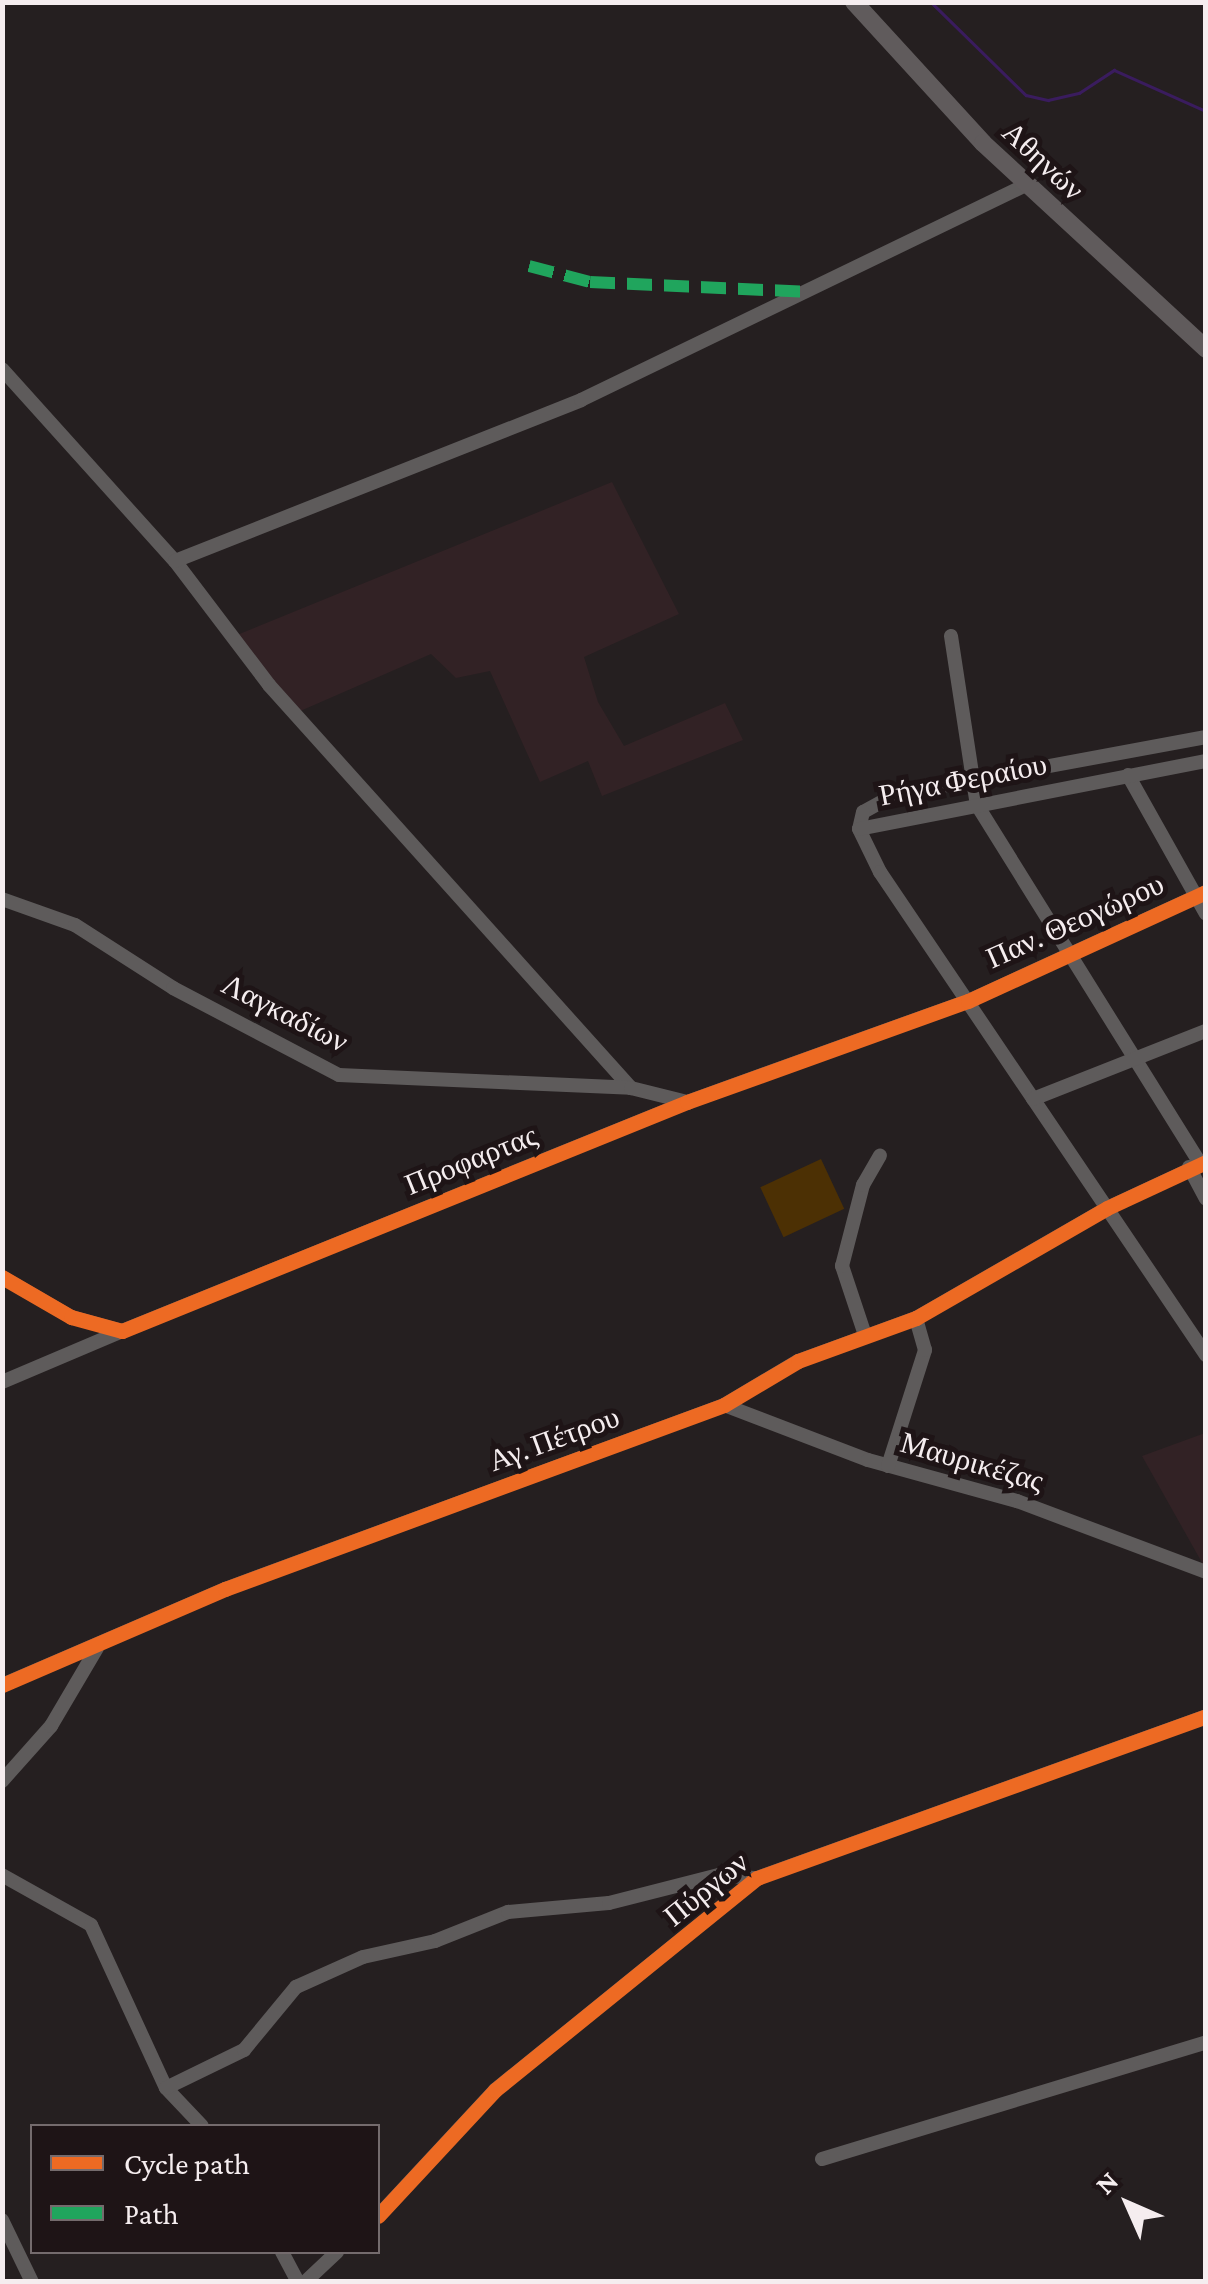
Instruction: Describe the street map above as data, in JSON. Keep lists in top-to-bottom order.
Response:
{
  "streets": {
    "main road": ["Αθηνών"],
    "street": [
      "Ρήγα Φεραίου",
      "Παν. Θεογώρου",
      "Λαγκαδίων",
      "Προφαρτας",
      "Αγ. Πέτρου",
      "Μαυρικέζας",
      "Πύργων"
    ]
  },
  "crossings": [
    ["Παν. Θεογώρου", "Προφαρτας"],
    ["Λαγκαδίων", "Προφαρτας"],
    ["Αγ. Πέτρου", "Μαυρικέζας"]
  ],
  "legend": ["Cycle path", "Path"],
  "north": "top left"
}
